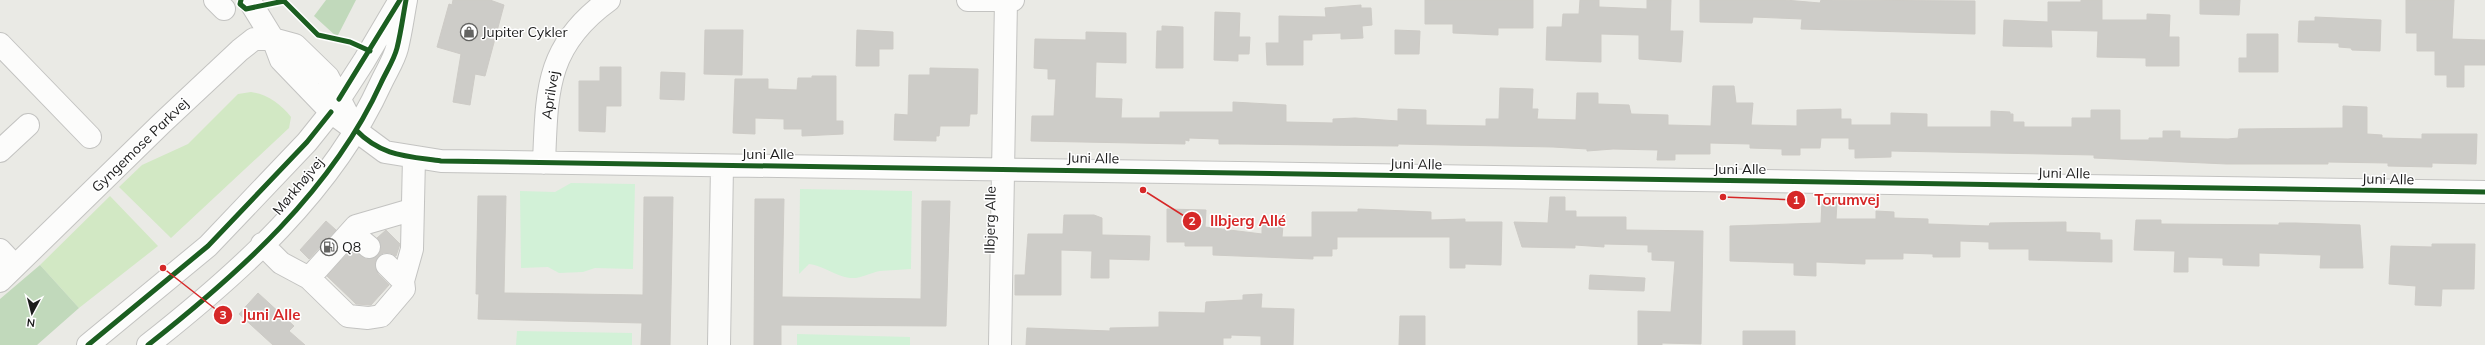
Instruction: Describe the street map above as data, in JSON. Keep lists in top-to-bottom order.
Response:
{
  "streets": {
    "street": [
      "Aprilvej",
      "Gyngemose Parkvej",
      "Juni Alle",
      "Mørkhøjvej",
      "Ilbjerg Alle"
    ]
  },
  "crossings": [
    ["Aprilvej", "Juni Alle"],
    ["Juni Alle", "Mørkhøjvej"],
    ["Juni Alle", "Ilbjerg Alle"]
  ],
  "places": {
    "shop": ["Jupiter Cykler"],
    "other": ["Ilbjerg Allé", "Torumvej", "Juni Alle"],
    "fuel station": ["Q8"]
  },
  "north": "bottom"
}
